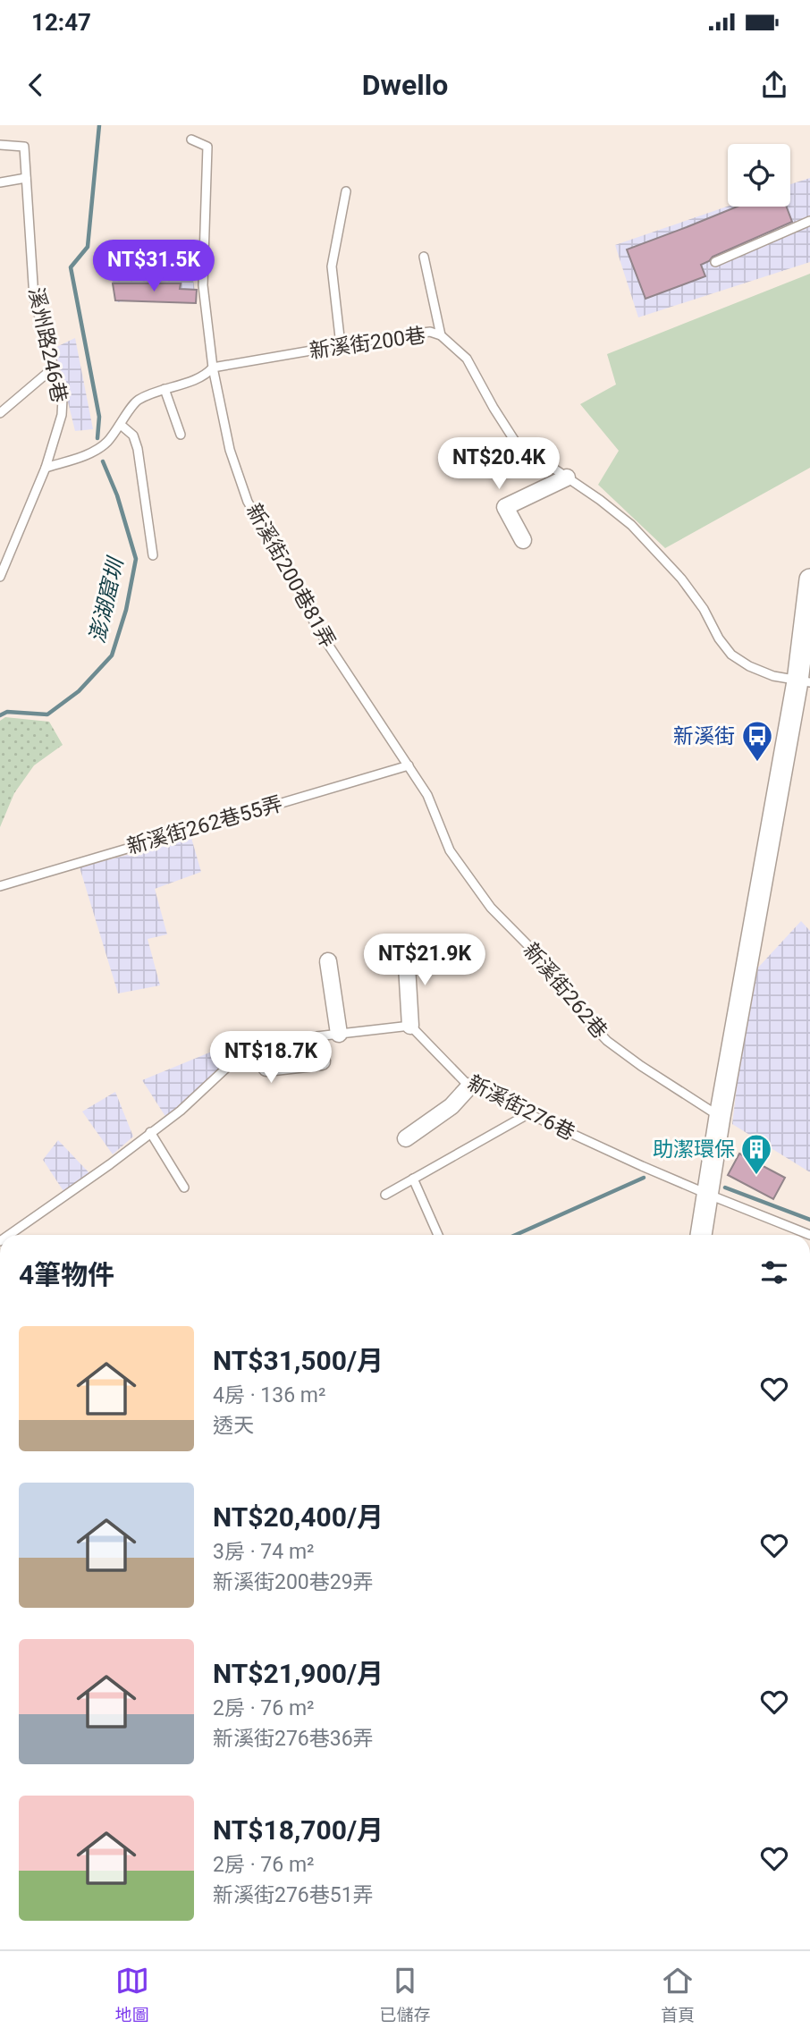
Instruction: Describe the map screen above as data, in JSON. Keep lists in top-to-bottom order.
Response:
{
  "streets": {
    "lane": [
      "新溪街200巷",
      "溪州路246巷",
      "新溪街200巷81弄",
      "新溪街262巷55弄",
      "新溪街262巷",
      "新溪街276巷"
    ]
  },
  "crossings": [
    ["新溪街200巷", "溪州路246巷"],
    ["新溪街200巷", "新溪街200巷81弄"],
    ["新溪街200巷81弄", "新溪街262巷55弄"],
    ["新溪街200巷81弄", "新溪街262巷"],
    ["新溪街262巷55弄", "新溪街262巷"]
  ],
  "water": ["澎湖窟圳"],
  "places": {
    "bus stop": ["新溪街"],
    "building": ["助潔環保"]
  },
  "page": {
    "status": "12:47",
    "header": "Dwello",
    "price": [
      "NT$31.5K",
      "NT$20.4K",
      "NT$21.9K",
      "NT$18.7K"
    ],
    "heading": "4筆物件",
    "list": [
      {
        "name": "NT$31,500/月",
        "note": "4房 · 136 m² · 透天"
      },
      {
        "name": "NT$20,400/月",
        "note": "3房 · 74 m² · 新溪街200巷29弄"
      },
      {
        "name": "NT$21,900/月",
        "note": "2房 · 76 m² · 新溪街276巷36弄"
      },
      {
        "name": "NT$18,700/月",
        "note": "2房 · 76 m² · 新溪街276巷51弄"
      }
    ],
    "tabs": ["地圖", "已儲存", "首頁"]
  }
}
